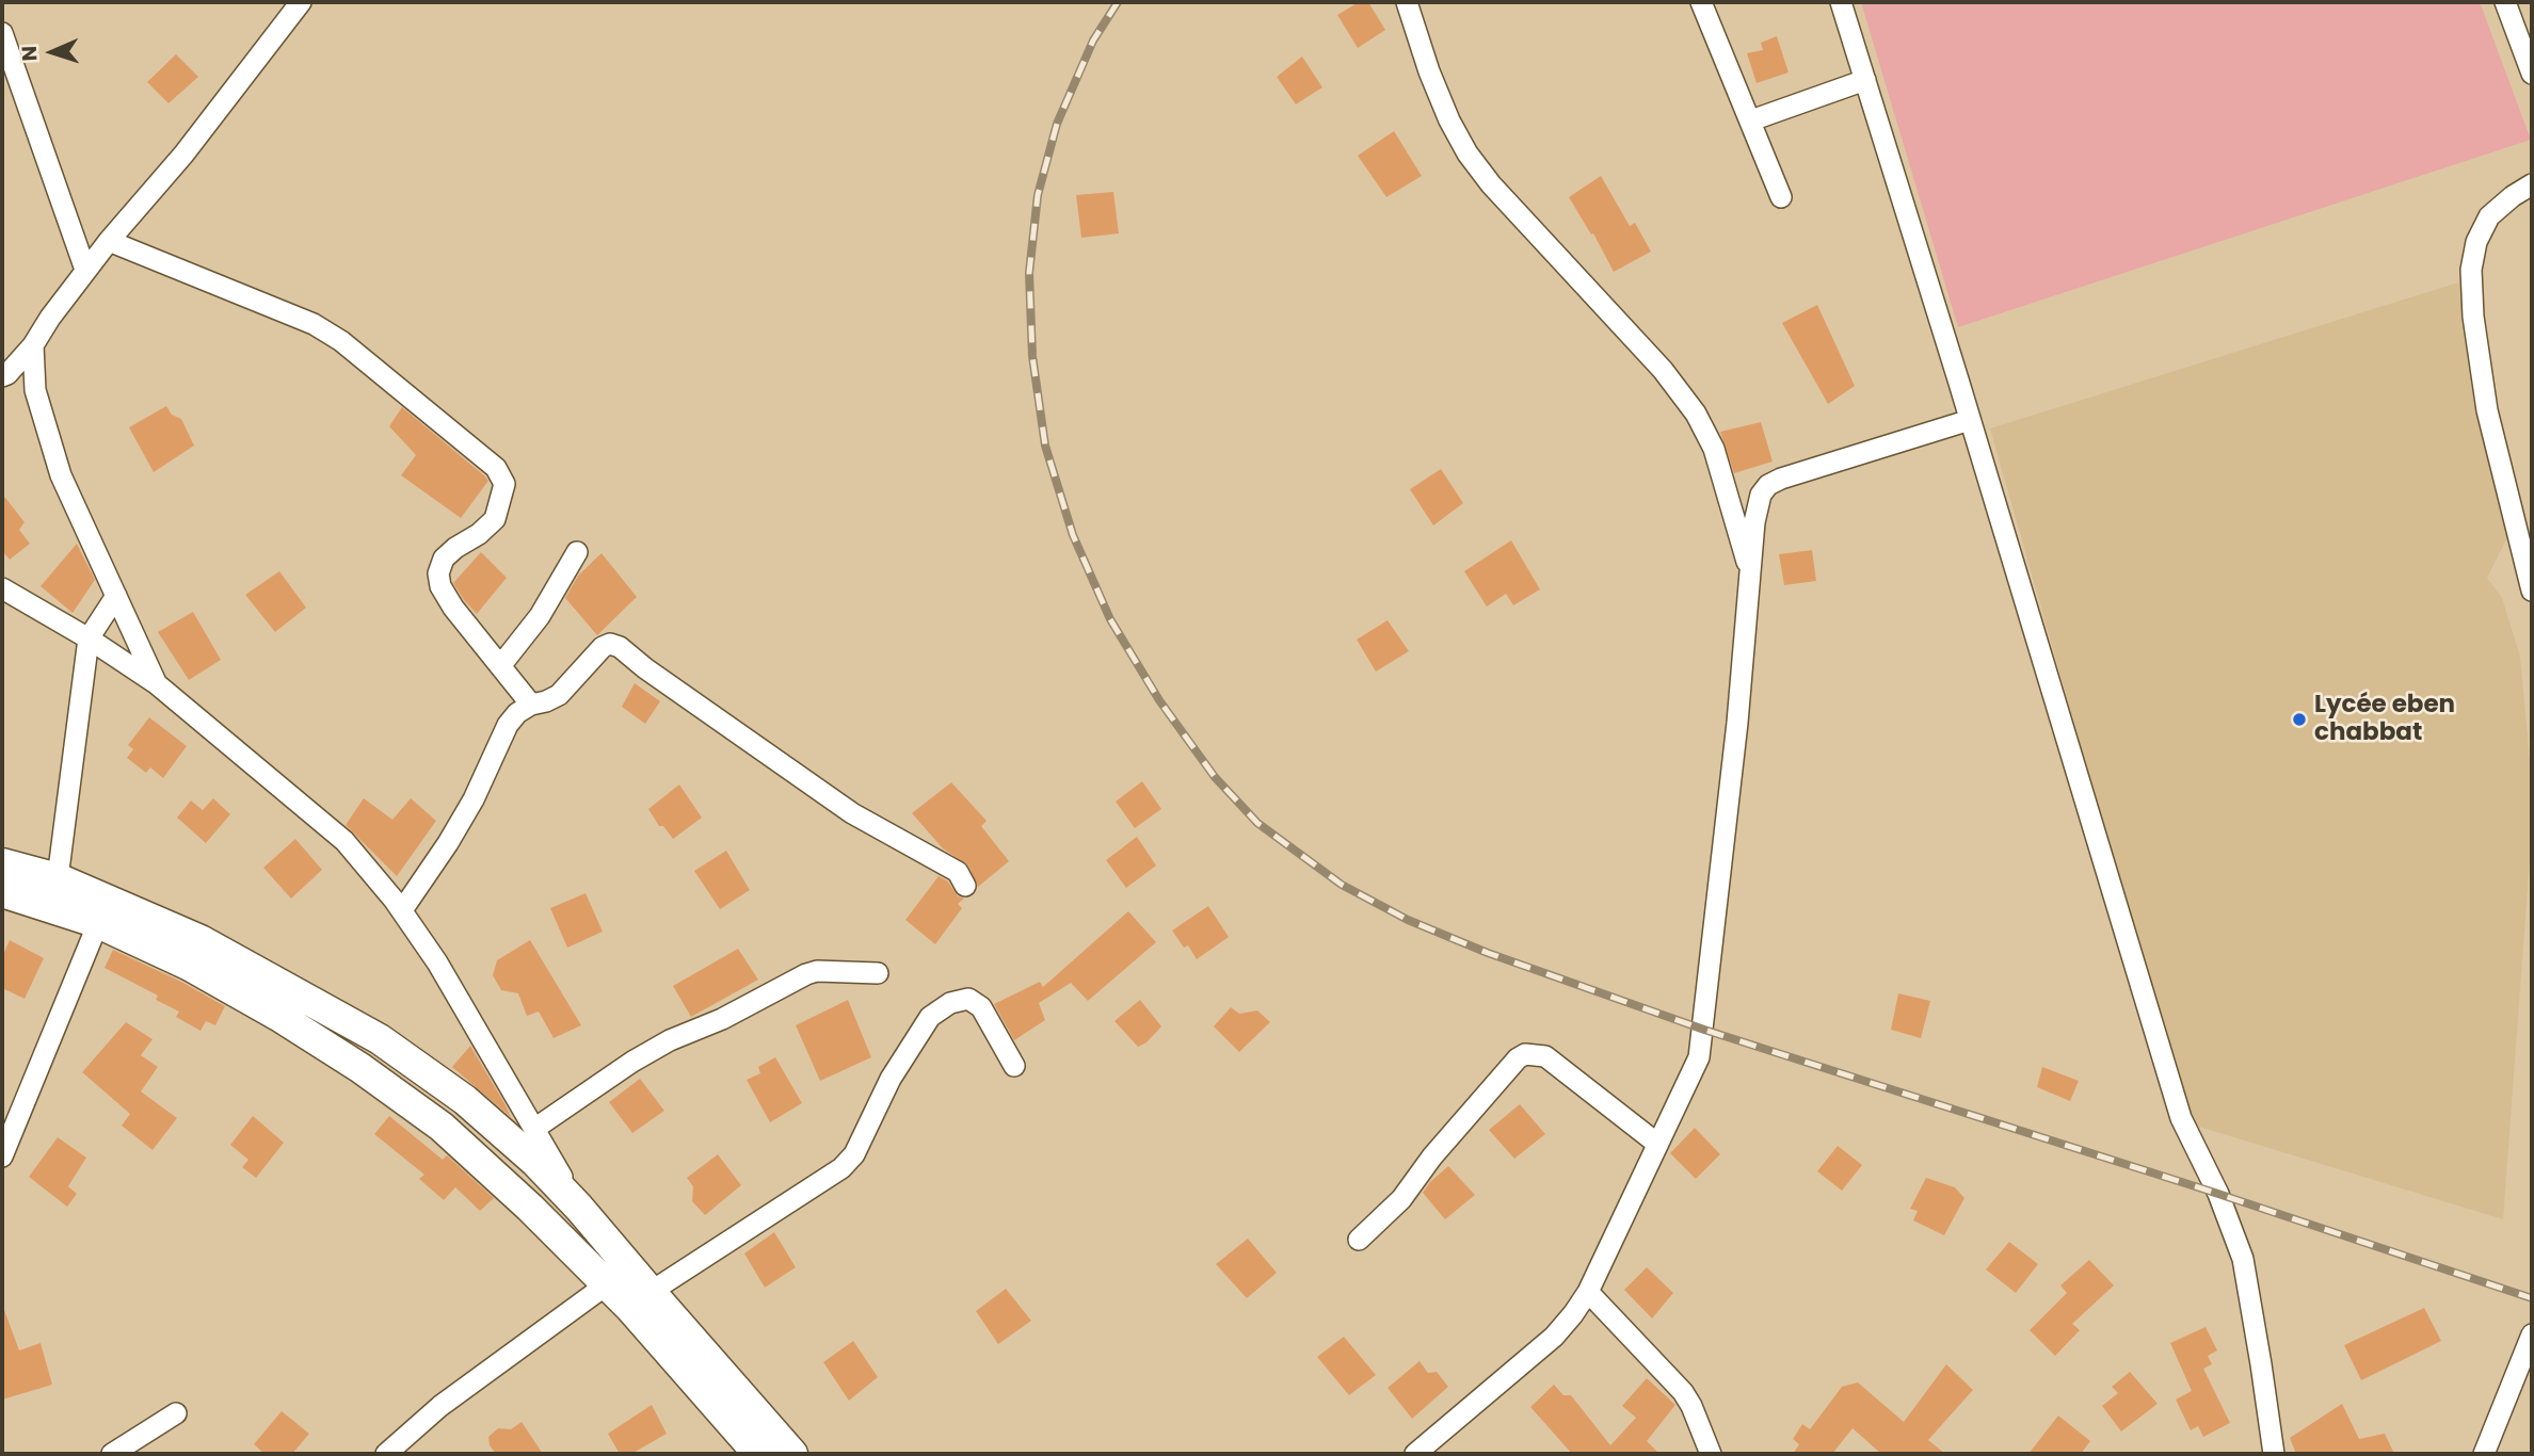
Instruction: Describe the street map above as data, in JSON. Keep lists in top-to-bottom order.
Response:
{
  "places": ["Lycée eben chabbat"],
  "north": "left"
}
